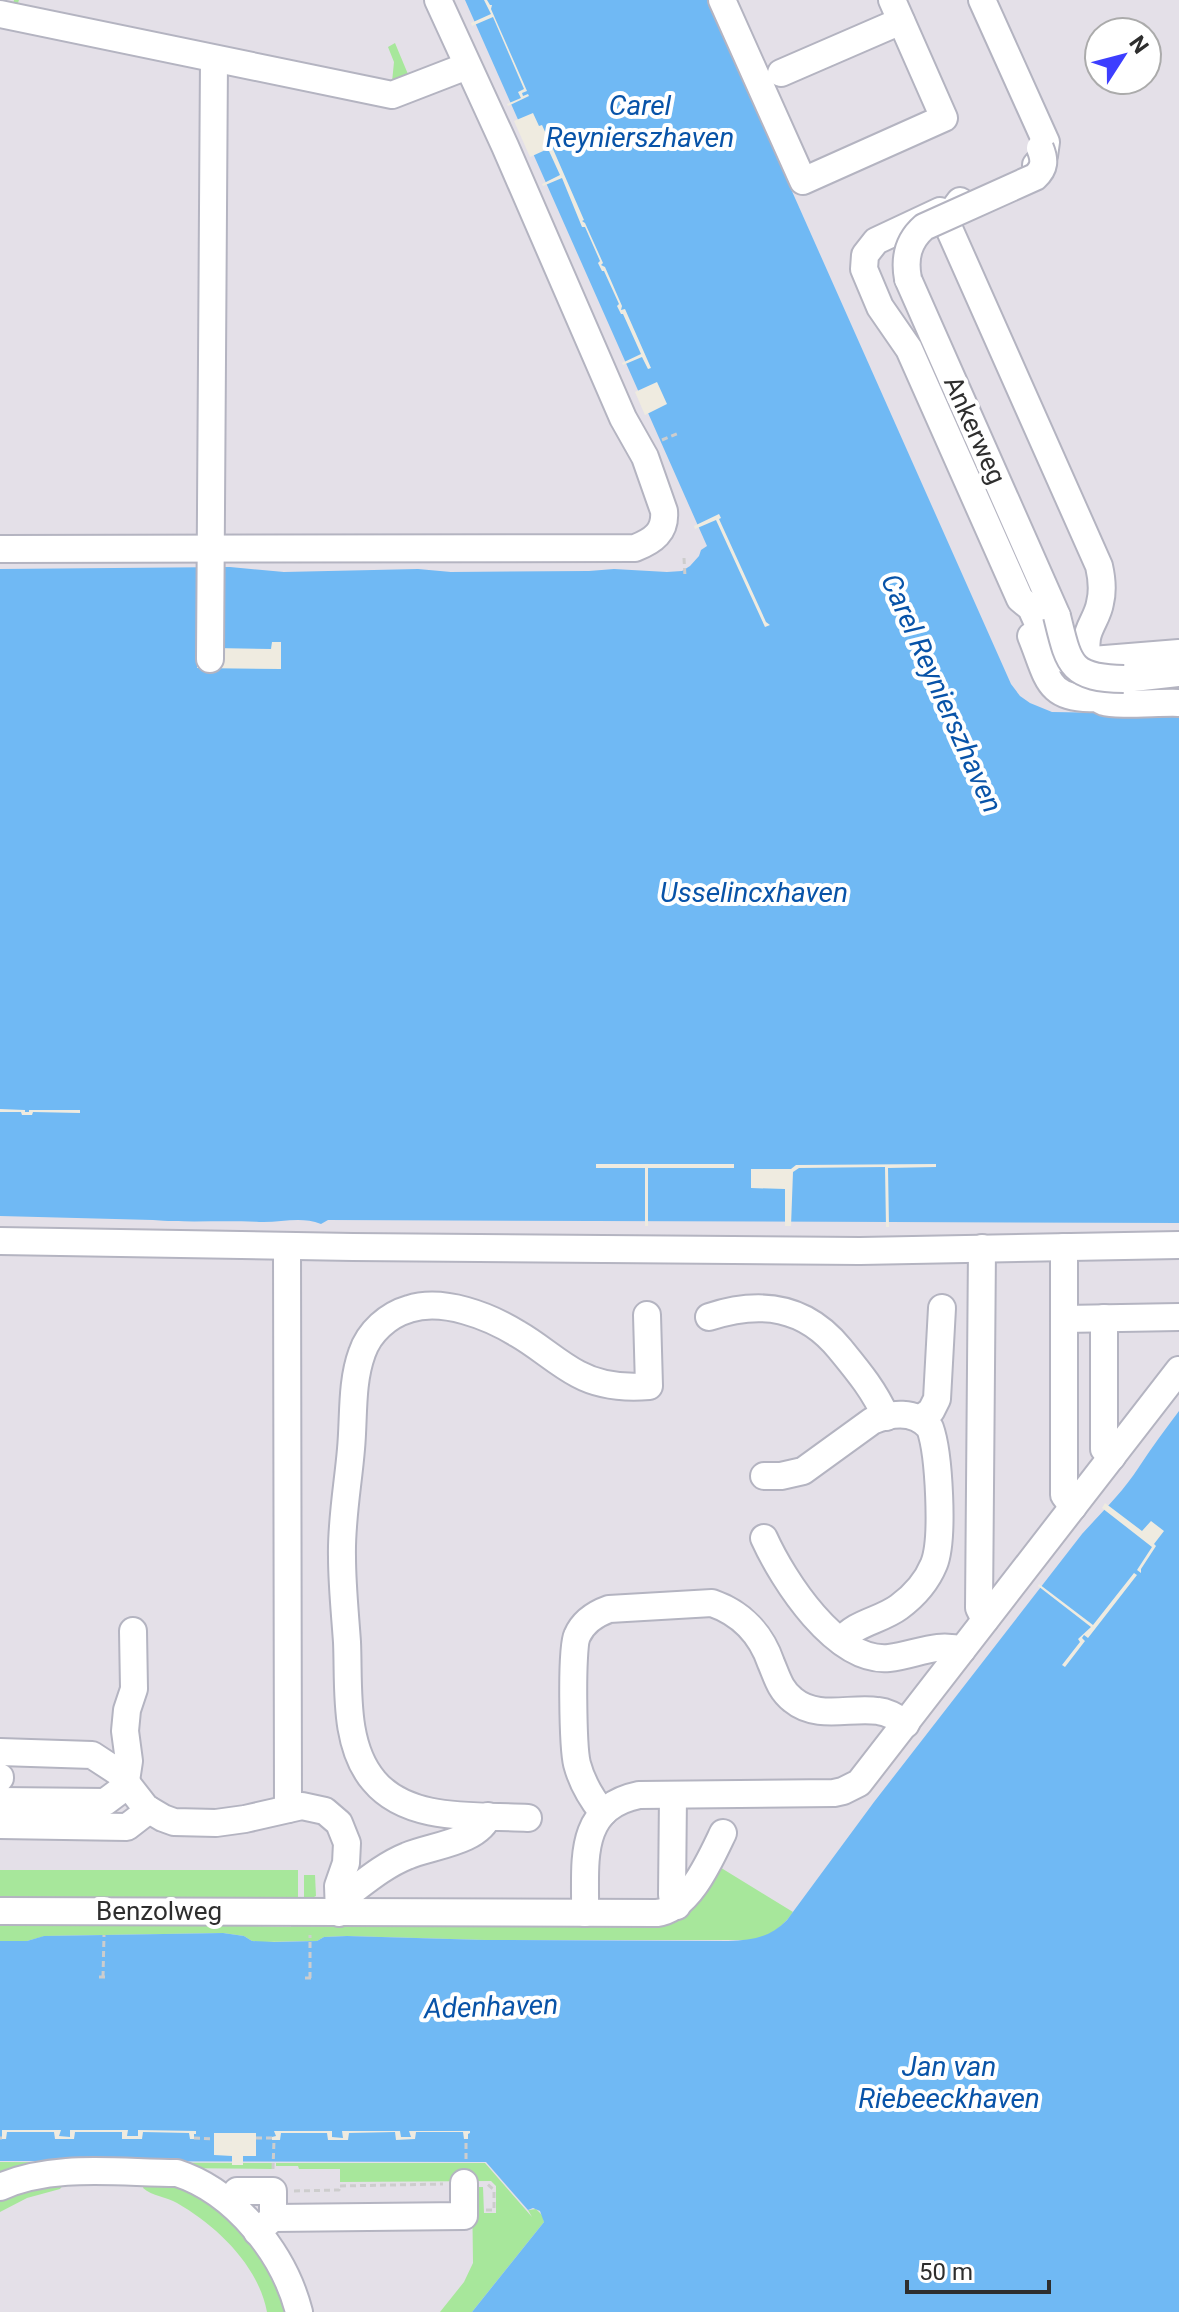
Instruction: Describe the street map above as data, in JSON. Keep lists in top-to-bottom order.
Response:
{
  "streets": {
    "street": ["Ankerweg", "Benzolweg"]
  },
  "water": [
    "Carel Reynierszhaven",
    "Usselincxhaven",
    "Adenhaven",
    "Jan van Riebeeckhaven"
  ],
  "scale_bar": "50 m",
  "north": "top right"
}
